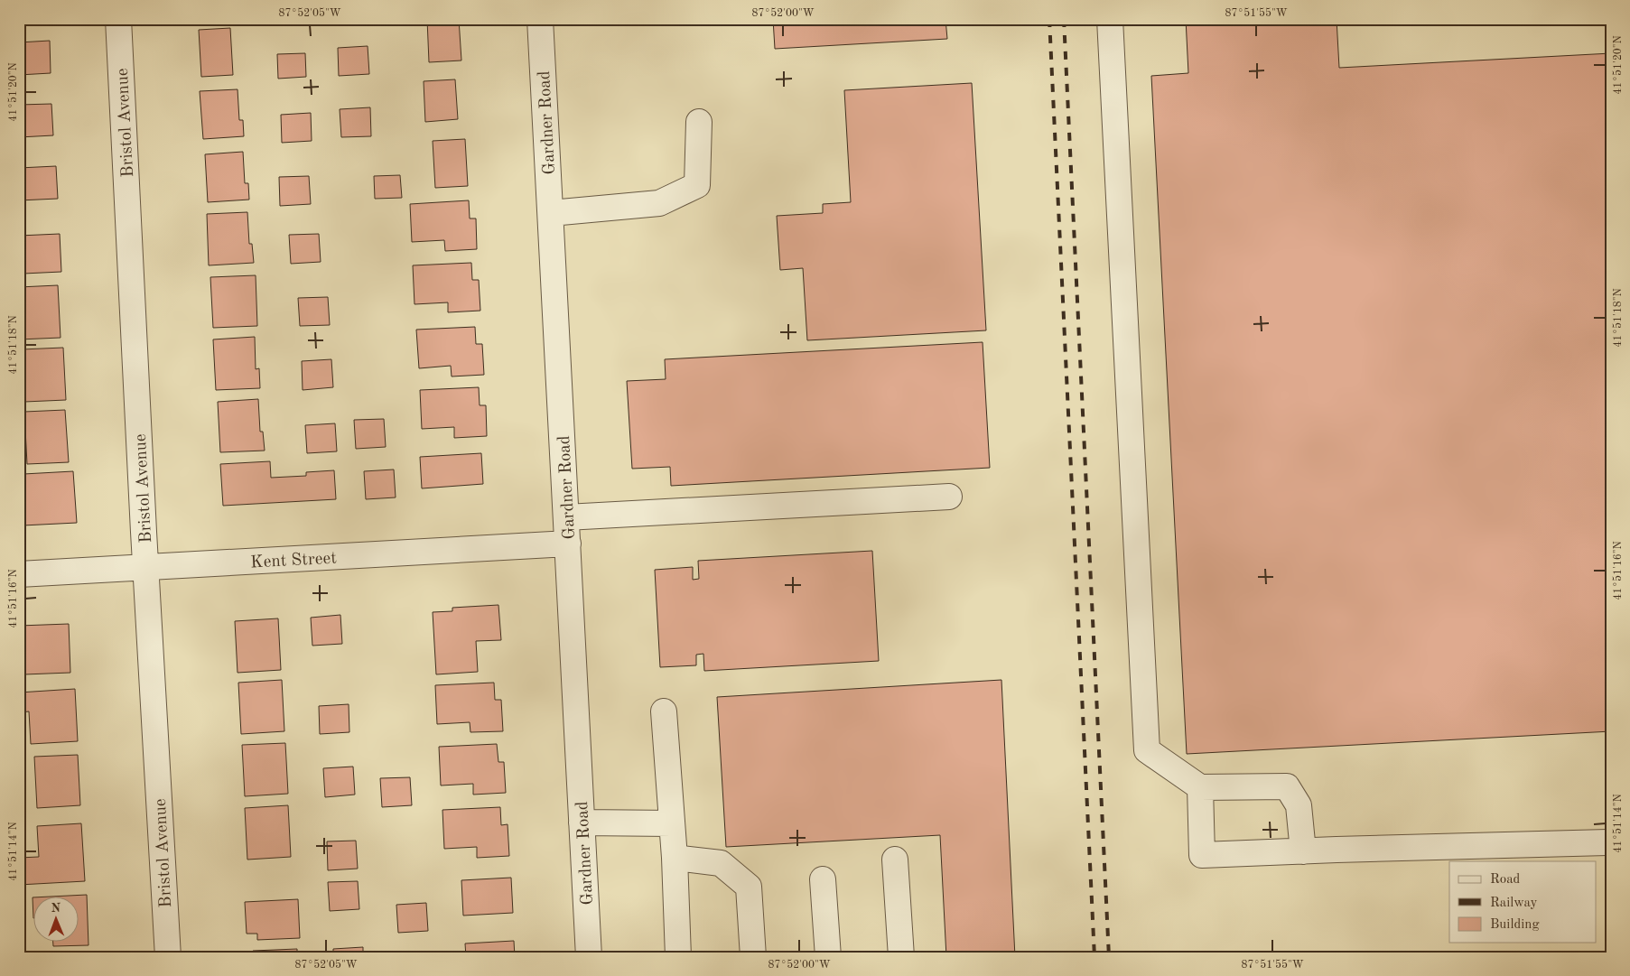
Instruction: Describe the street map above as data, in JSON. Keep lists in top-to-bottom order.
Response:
{
  "streets": {
    "street": ["Bristol Avenue", "Gardner Road", "Kent Street"]
  },
  "crossings": [
    ["Bristol Avenue", "Kent Street"],
    ["Gardner Road", "Kent Street"]
  ],
  "legend": ["Road", "Railway", "Building"],
  "north": "top",
  "coordinates": [
    "87°52'05\"W",
    "87°52'00\"W",
    "87°51'55\"W",
    "41°51'20\"N",
    "41°51'18\"N",
    "41°51'16\"N",
    "41°51'14\"N"
  ]
}
